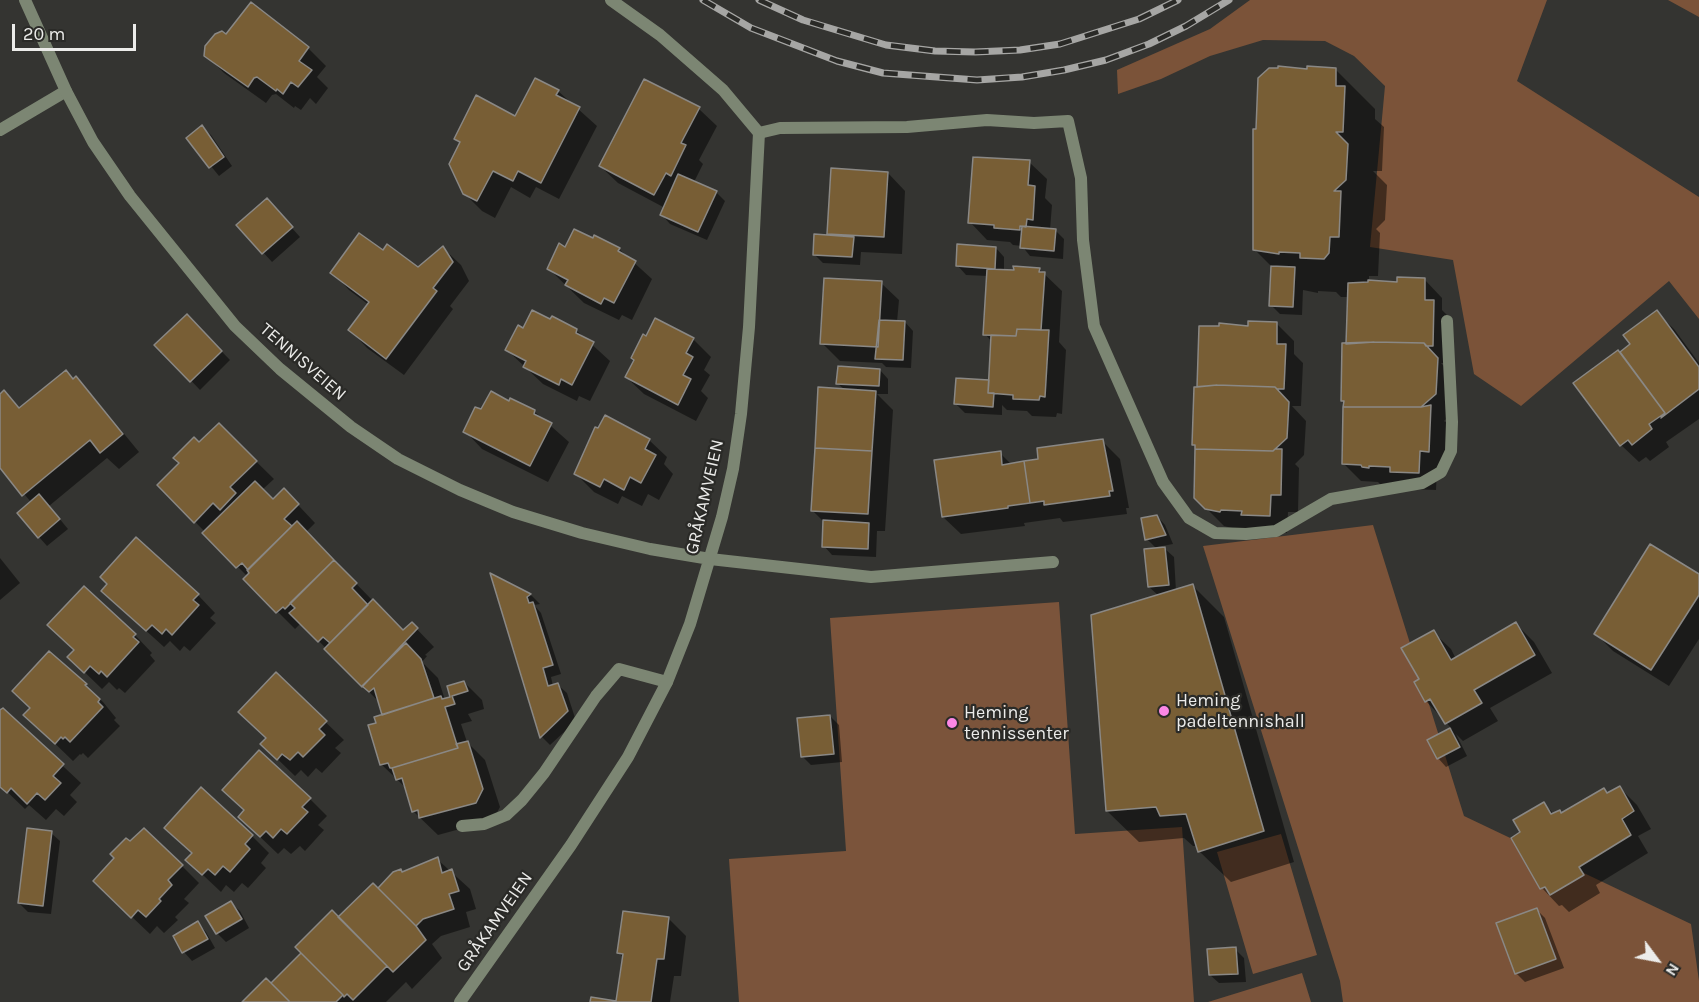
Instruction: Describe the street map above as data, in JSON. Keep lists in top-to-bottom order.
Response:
{
  "streets": {
    "street": ["TENNISVEIEN", "GRÅKAMVEIEN"]
  },
  "crossings": [
    ["TENNISVEIEN", "GRÅKAMVEIEN"]
  ],
  "places": ["Heming padeltennishall", "Heming tennissenter"],
  "scale_bar": "20 m",
  "north": "bottom right"
}
